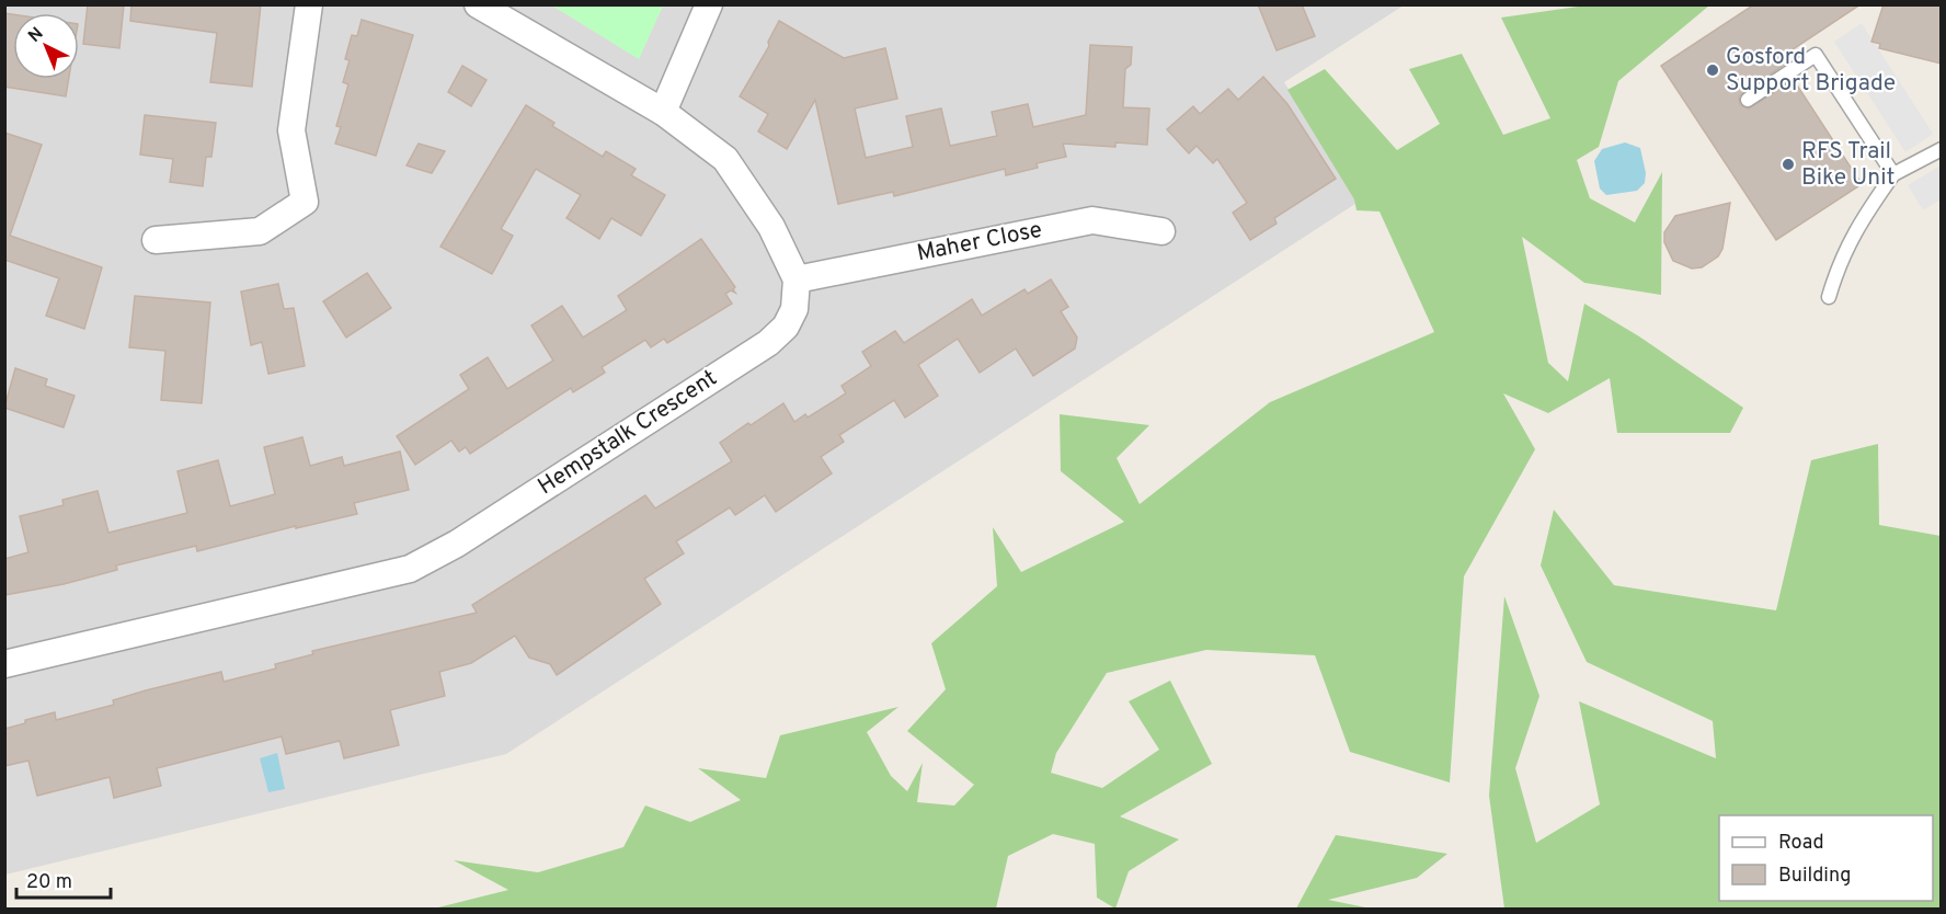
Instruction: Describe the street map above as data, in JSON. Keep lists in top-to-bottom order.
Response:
{
  "streets": {
    "street": ["Maher Close", "Hempstalk Crescent"]
  },
  "crossings": [
    ["Maher Close", "Hempstalk Crescent"]
  ],
  "places": ["Gosford Support Brigade", "RFS Trail Bike Unit"],
  "legend": ["Road", "Building"],
  "scale_bar": "20 m",
  "north": "top left"
}
